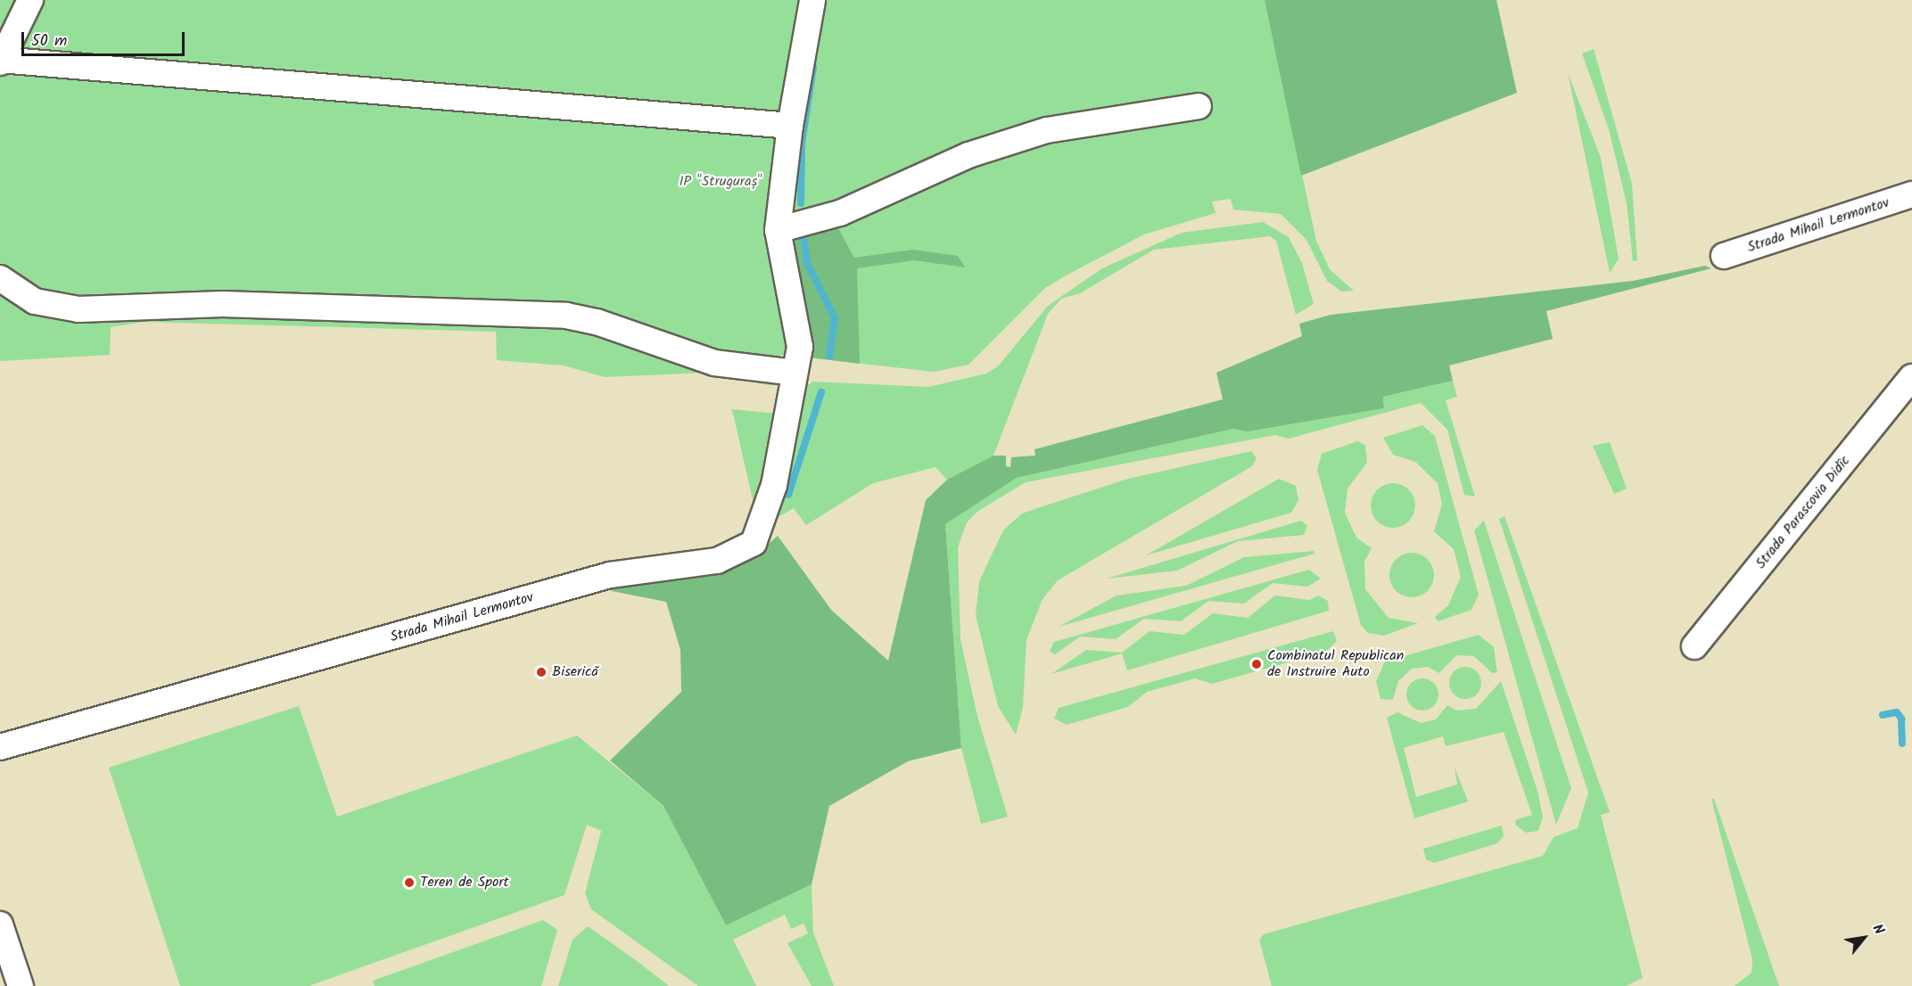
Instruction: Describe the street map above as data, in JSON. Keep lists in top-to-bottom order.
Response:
{
  "streets": {
    "street": ["Strada Mihail Lermontov", "Strada Parascovia Didîc"]
  },
  "parks": ["IP \"Struguraș\""],
  "places": ["Combinatul Republican de Instruire Auto", "Biserică", "Teren de Sport"],
  "scale_bar": "50 m",
  "north": "top right"
}
